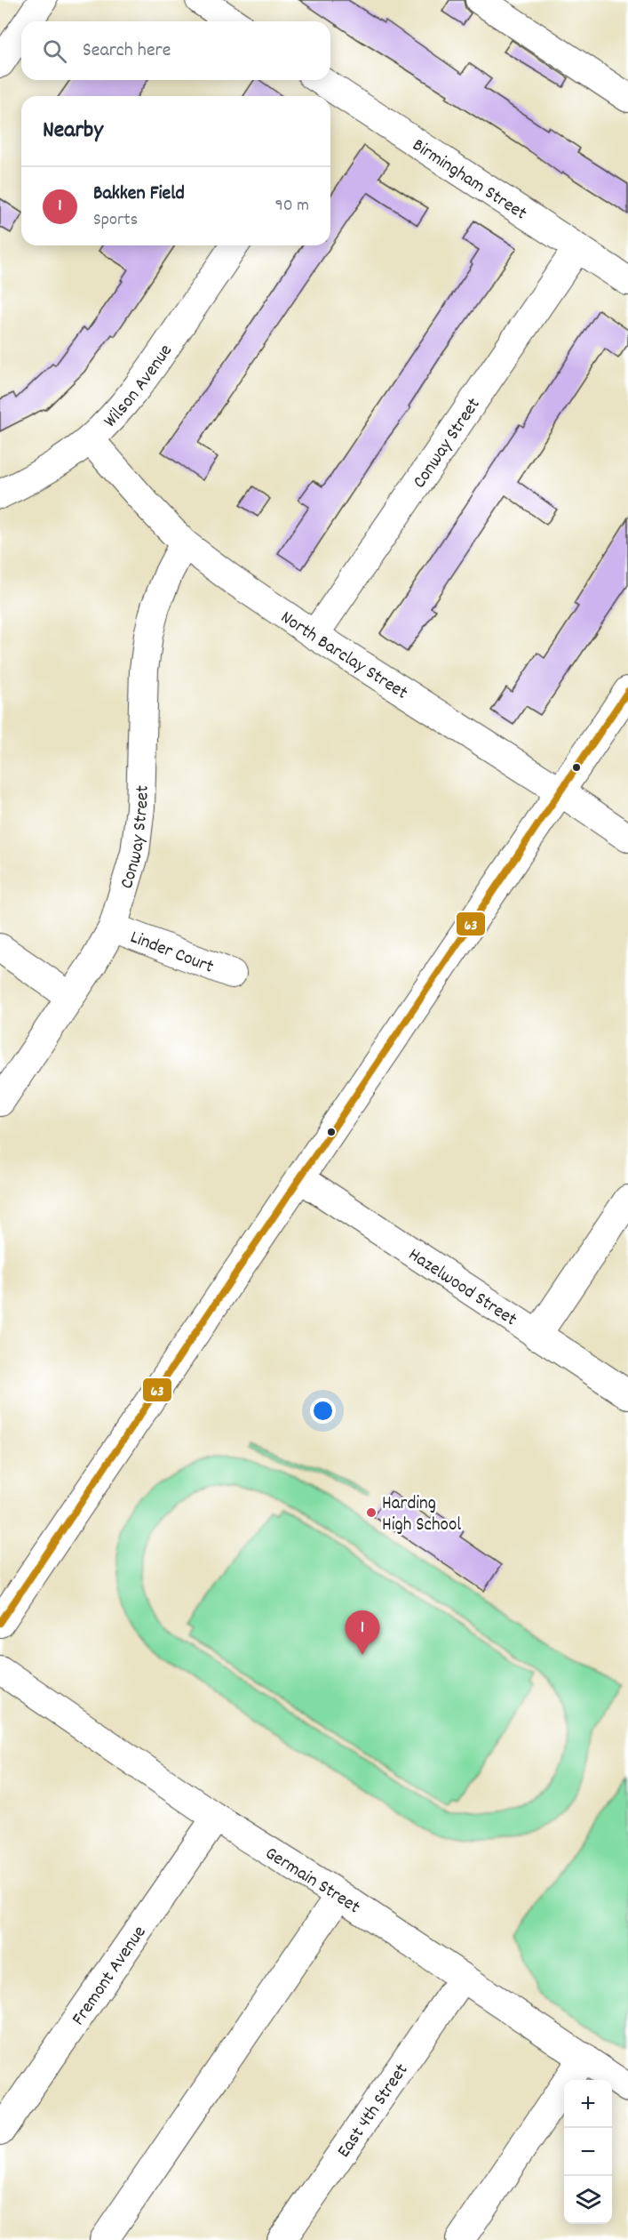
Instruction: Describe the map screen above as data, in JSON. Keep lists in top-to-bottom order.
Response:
{
  "streets": {
    "street": [
      "Birmingham Street",
      "Wilson Avenue",
      "Conway Street",
      "North Barclay Street",
      "Linder Court",
      "Hazelwood Street",
      "Germain Street",
      "Fremont Avenue",
      "East 4th Street"
    ]
  },
  "crossings": [
    ["Birmingham Street", "Conway Street"],
    ["Wilson Avenue", "North Barclay Street"],
    ["Conway Street", "North Barclay Street"],
    ["Conway Street", "Linder Court"],
    ["Germain Street", "Fremont Avenue"],
    ["Germain Street", "East 4th Street"]
  ],
  "places": ["Harding High School"],
  "lines": ["transit line 63"],
  "page": {
    "search": "Search here",
    "heading": "Nearby",
    "list": [
      {
        "mark": "1",
        "name": "Bakken Field",
        "note": "Sports",
        "value": "90 m"
      }
    ],
    "pins": "1",
    "map_buttons": ["+", "−"]
  }
}
